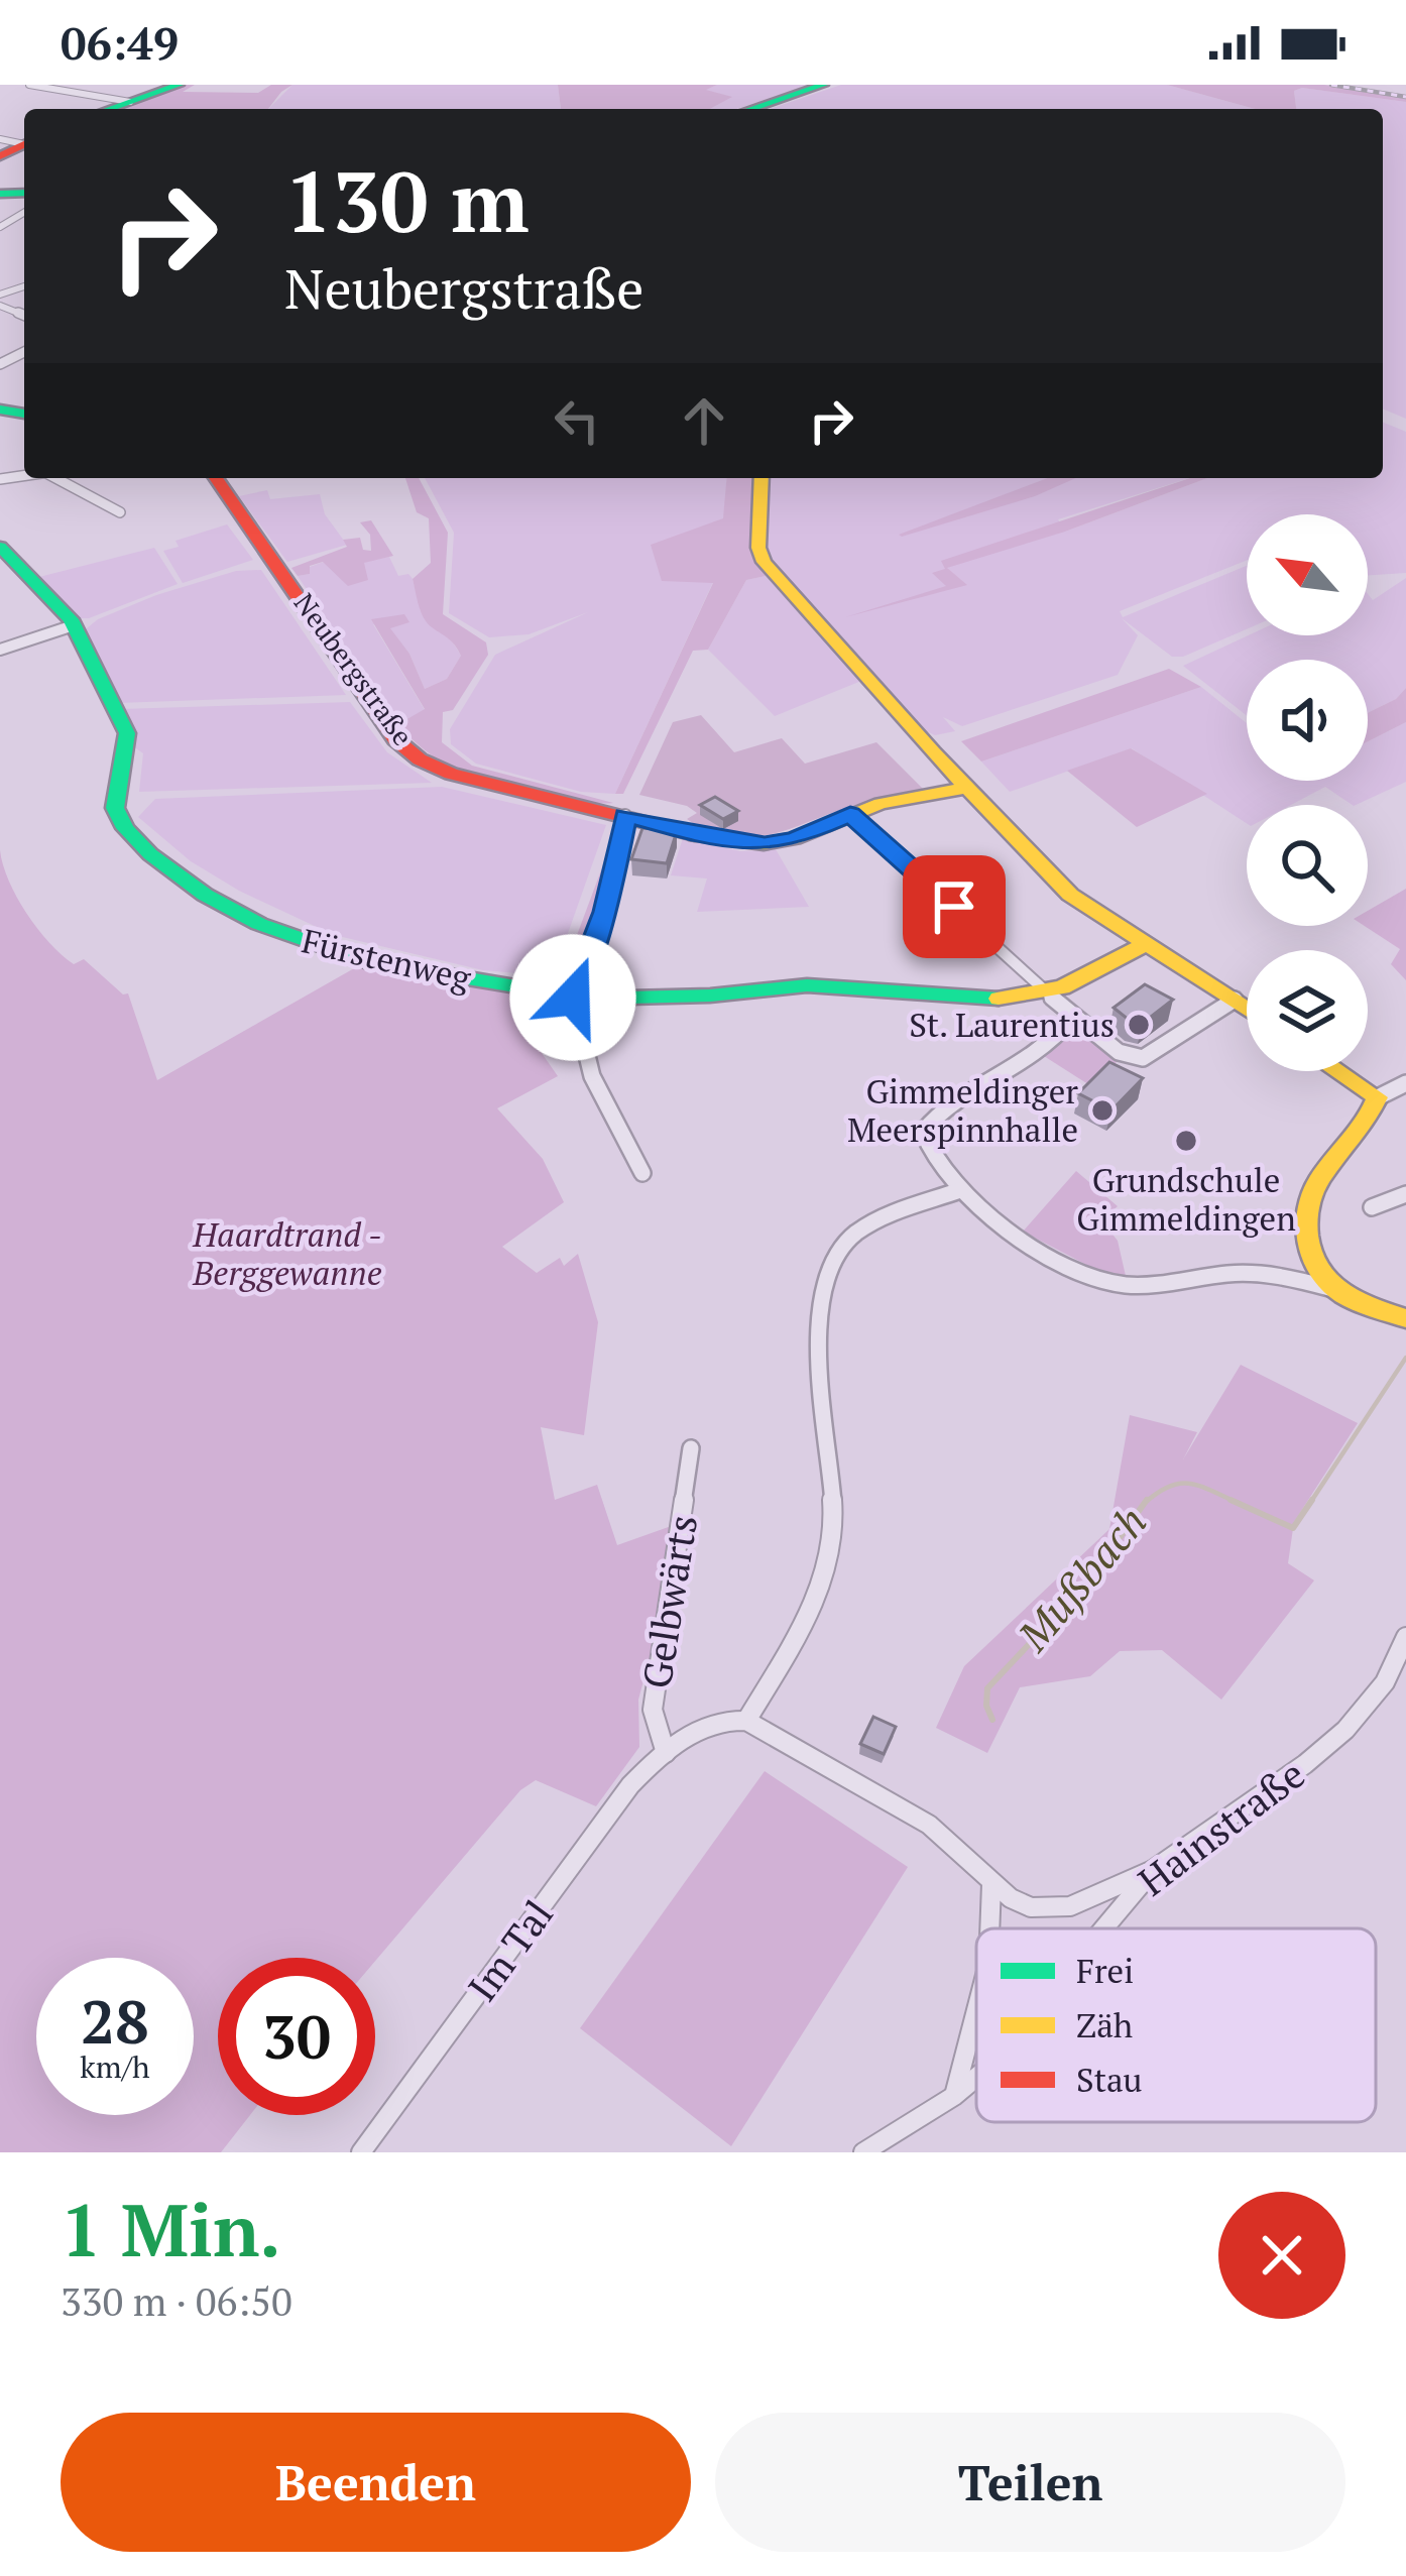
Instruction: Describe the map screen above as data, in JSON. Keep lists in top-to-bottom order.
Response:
{
  "streets": {
    "street": [
      "Neubergstraße",
      "Fürstenweg",
      "Gelbwärts",
      "Hainstraße",
      "Im Tal"
    ]
  },
  "crossings": [
    ["Gelbwärts", "Im Tal"]
  ],
  "water": ["Mußbach"],
  "parks": ["Haardtrand - Berggewanne"],
  "places": ["St. Laurentius", "Gimmeldinger Meerspinnhalle", "Grundschule Gimmeldingen"],
  "legend": ["Frei", "Zäh", "Stau"],
  "north": "top left",
  "page": {
    "status": "06:49",
    "turn": ["130 m", "Neubergstraße"],
    "speed": "28 km/h",
    "limit": "30",
    "heading": ["1 Min.", "330 m · 06:50"],
    "buttons": ["Beenden", "Teilen"]
  }
}
